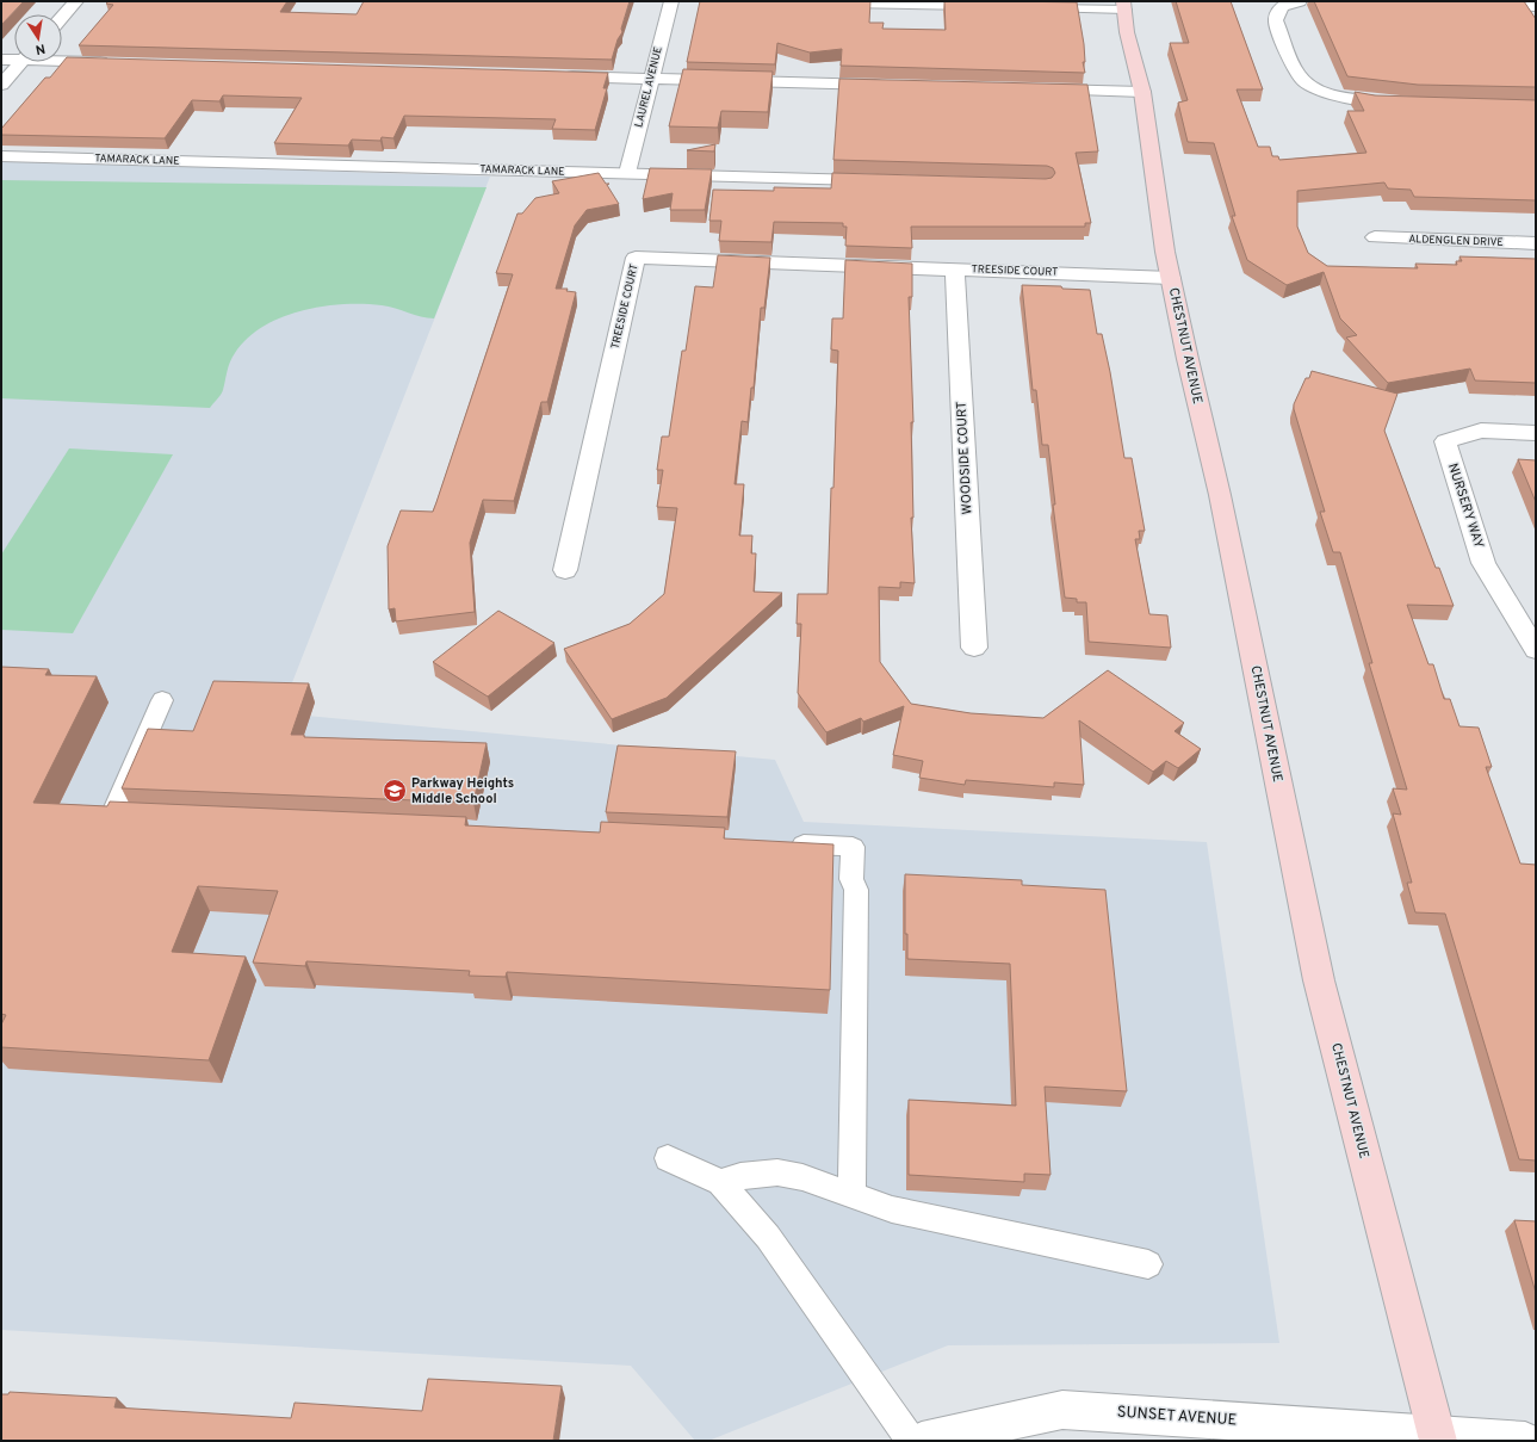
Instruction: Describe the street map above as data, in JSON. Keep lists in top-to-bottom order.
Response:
{
  "streets": {
    "main road": ["CHESTNUT AVENUE"],
    "street": [
      "LAUREL AVENUE",
      "ALDENGLEN DRIVE",
      "TREESIDE COURT",
      "WOODSIDE COURT",
      "NURSERY WAY",
      "SUNSET AVENUE"
    ],
    "lane": ["TAMARACK LANE"]
  },
  "crossings": [
    ["LAUREL AVENUE", "TAMARACK LANE"],
    ["TREESIDE COURT", "CHESTNUT AVENUE"],
    ["TREESIDE COURT", "WOODSIDE COURT"],
    ["CHESTNUT AVENUE", "SUNSET AVENUE"]
  ],
  "places": {
    "school or university": ["Parkway Heights Middle School"]
  },
  "north": "bottom"
}
